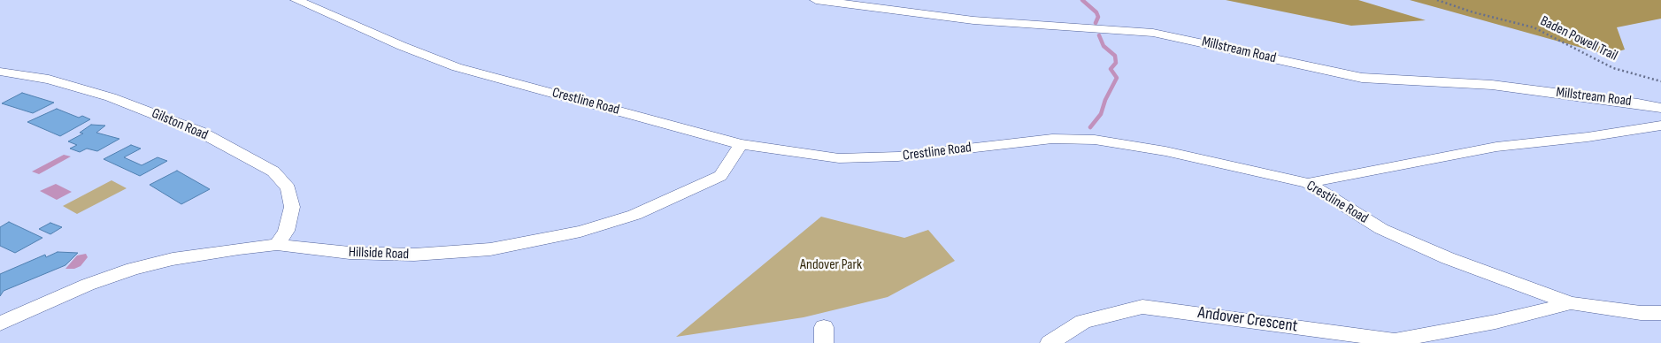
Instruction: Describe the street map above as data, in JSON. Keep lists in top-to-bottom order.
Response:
{
  "streets": {
    "street": [
      "Millstream Road",
      "Crestline Road",
      "Gilston Road",
      "Hillside Road",
      "Andover Crescent"
    ],
    "path": ["Baden Powell Trail"]
  },
  "crossings": [
    ["Millstream Road", "Crestline Road"],
    ["Crestline Road", "Hillside Road"],
    ["Crestline Road", "Andover Crescent"],
    ["Gilston Road", "Hillside Road"]
  ],
  "parks": ["Andover Park"]
}
